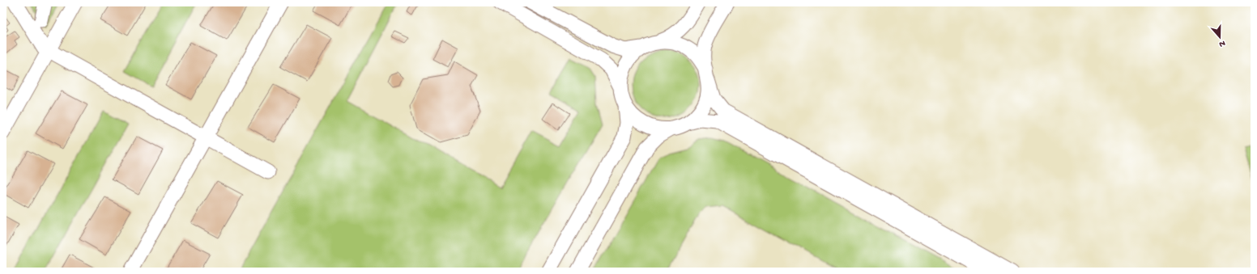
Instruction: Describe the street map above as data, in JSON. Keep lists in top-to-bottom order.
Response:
{
  "north": "bottom"
}
